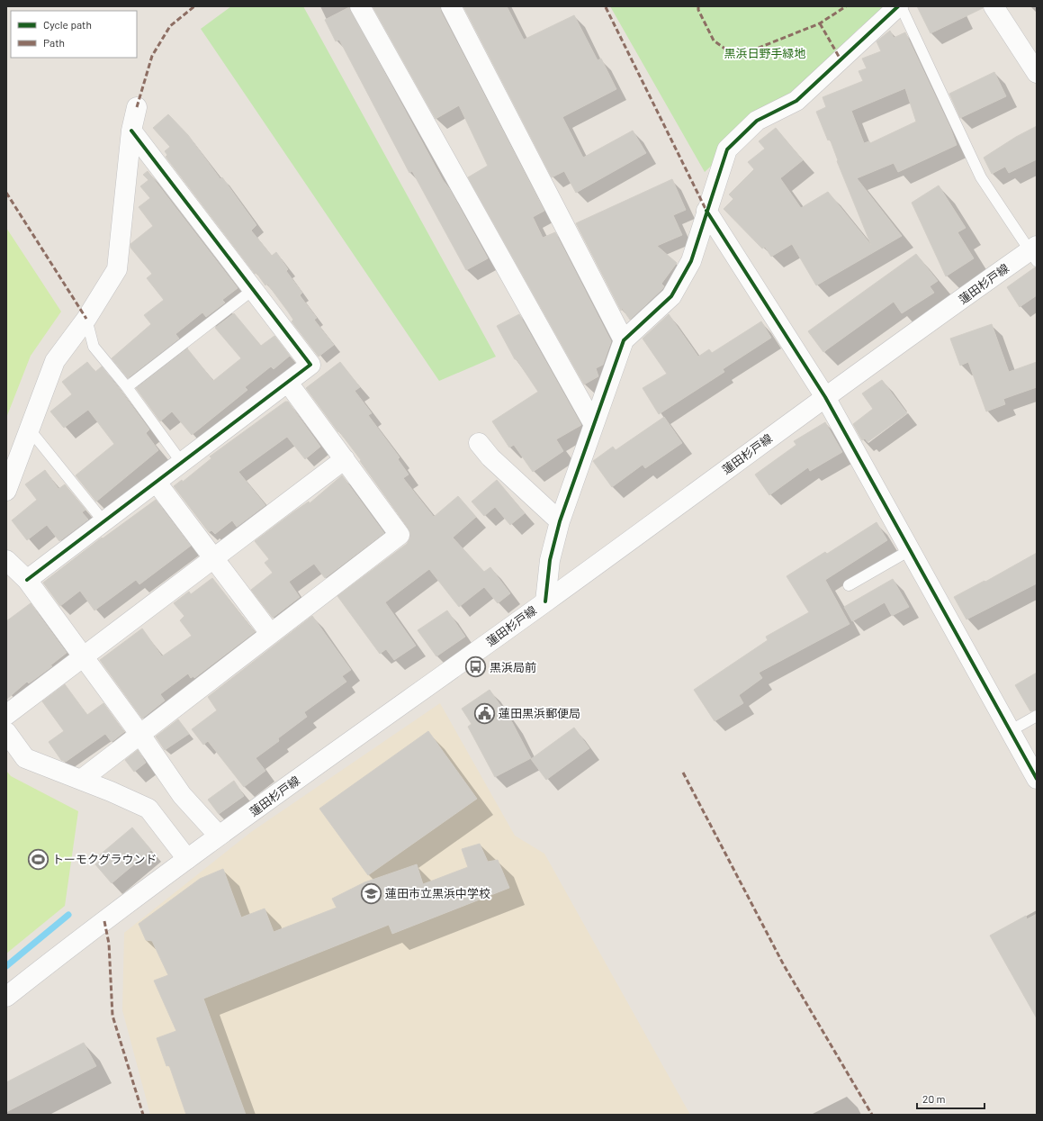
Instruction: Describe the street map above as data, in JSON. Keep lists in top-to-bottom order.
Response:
{
  "streets": {
    "street": ["蓮田杉戸線"]
  },
  "parks": ["黒浜日野手緑地"],
  "places": {
    "bus stop": ["黒浜局前"],
    "public building": ["蓮田黒浜郵便局"],
    "sports": ["トーモクグラウンド"],
    "school or university": ["蓮田市立黒浜中学校"]
  },
  "legend": ["Cycle path", "Path"],
  "scale_bar": "20 m"
}
